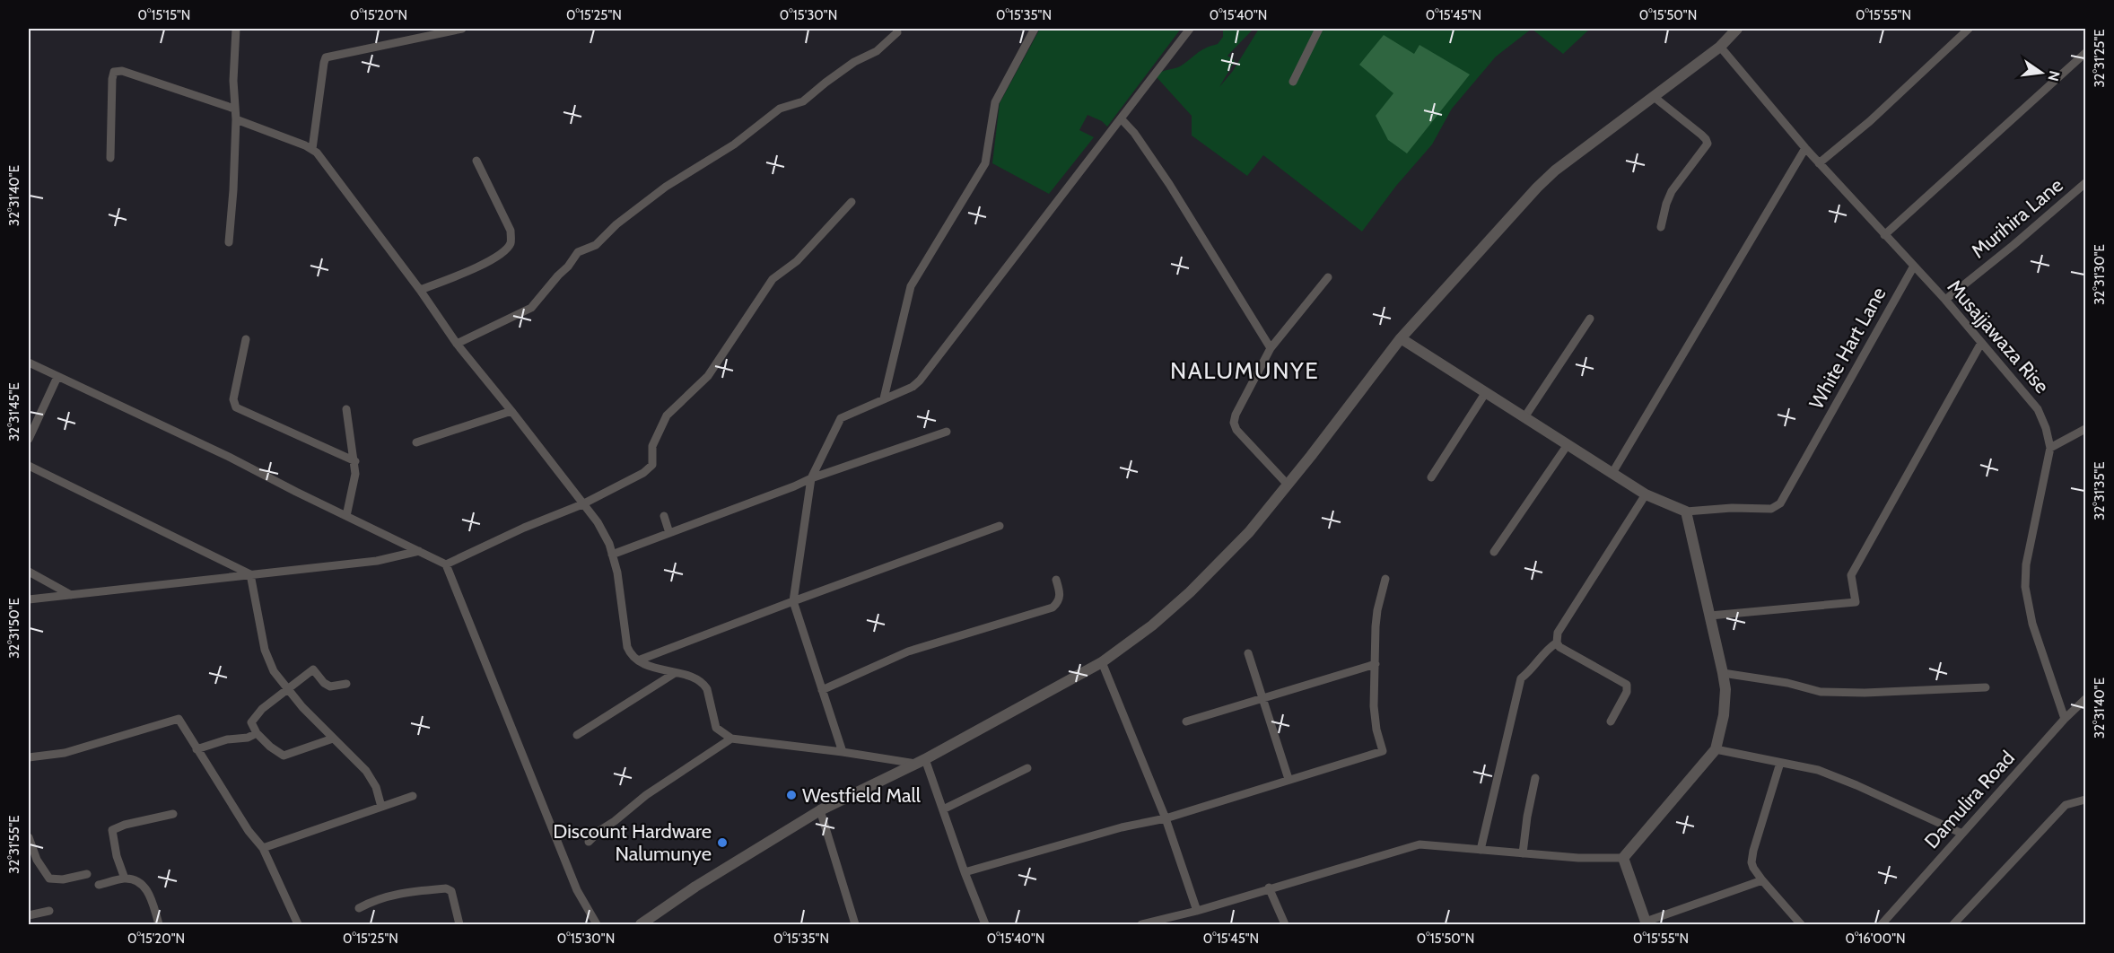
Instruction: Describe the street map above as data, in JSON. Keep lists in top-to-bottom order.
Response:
{
  "streets": {
    "street": [
      "Murihira Lane",
      "Musajjawaza Rise",
      "White Hart Lane",
      "Damulira Road"
    ]
  },
  "crossings": [
    ["Murihira Lane", "Musajjawaza Rise"],
    ["Musajjawaza Rise", "White Hart Lane"],
    ["Musajjawaza Rise", "Damulira Road"]
  ],
  "districts": ["NALUMUNYE"],
  "places": ["Westfield Mall", "Discount Hardware Nalumunye"],
  "north": "right",
  "coordinates": [
    "0°15'15\"N",
    "0°15'20\"N",
    "0°15'25\"N",
    "0°15'30\"N",
    "0°15'35\"N",
    "0°15'40\"N",
    "0°15'45\"N",
    "0°15'50\"N",
    "0°15'55\"N",
    "32°31'25\"E",
    "32°31'40\"E",
    "32°31'30\"E",
    "32°31'45\"E",
    "32°31'35\"E",
    "32°31'50\"E",
    "32°31'55\"E",
    "0°16'00\"N"
  ]
}
